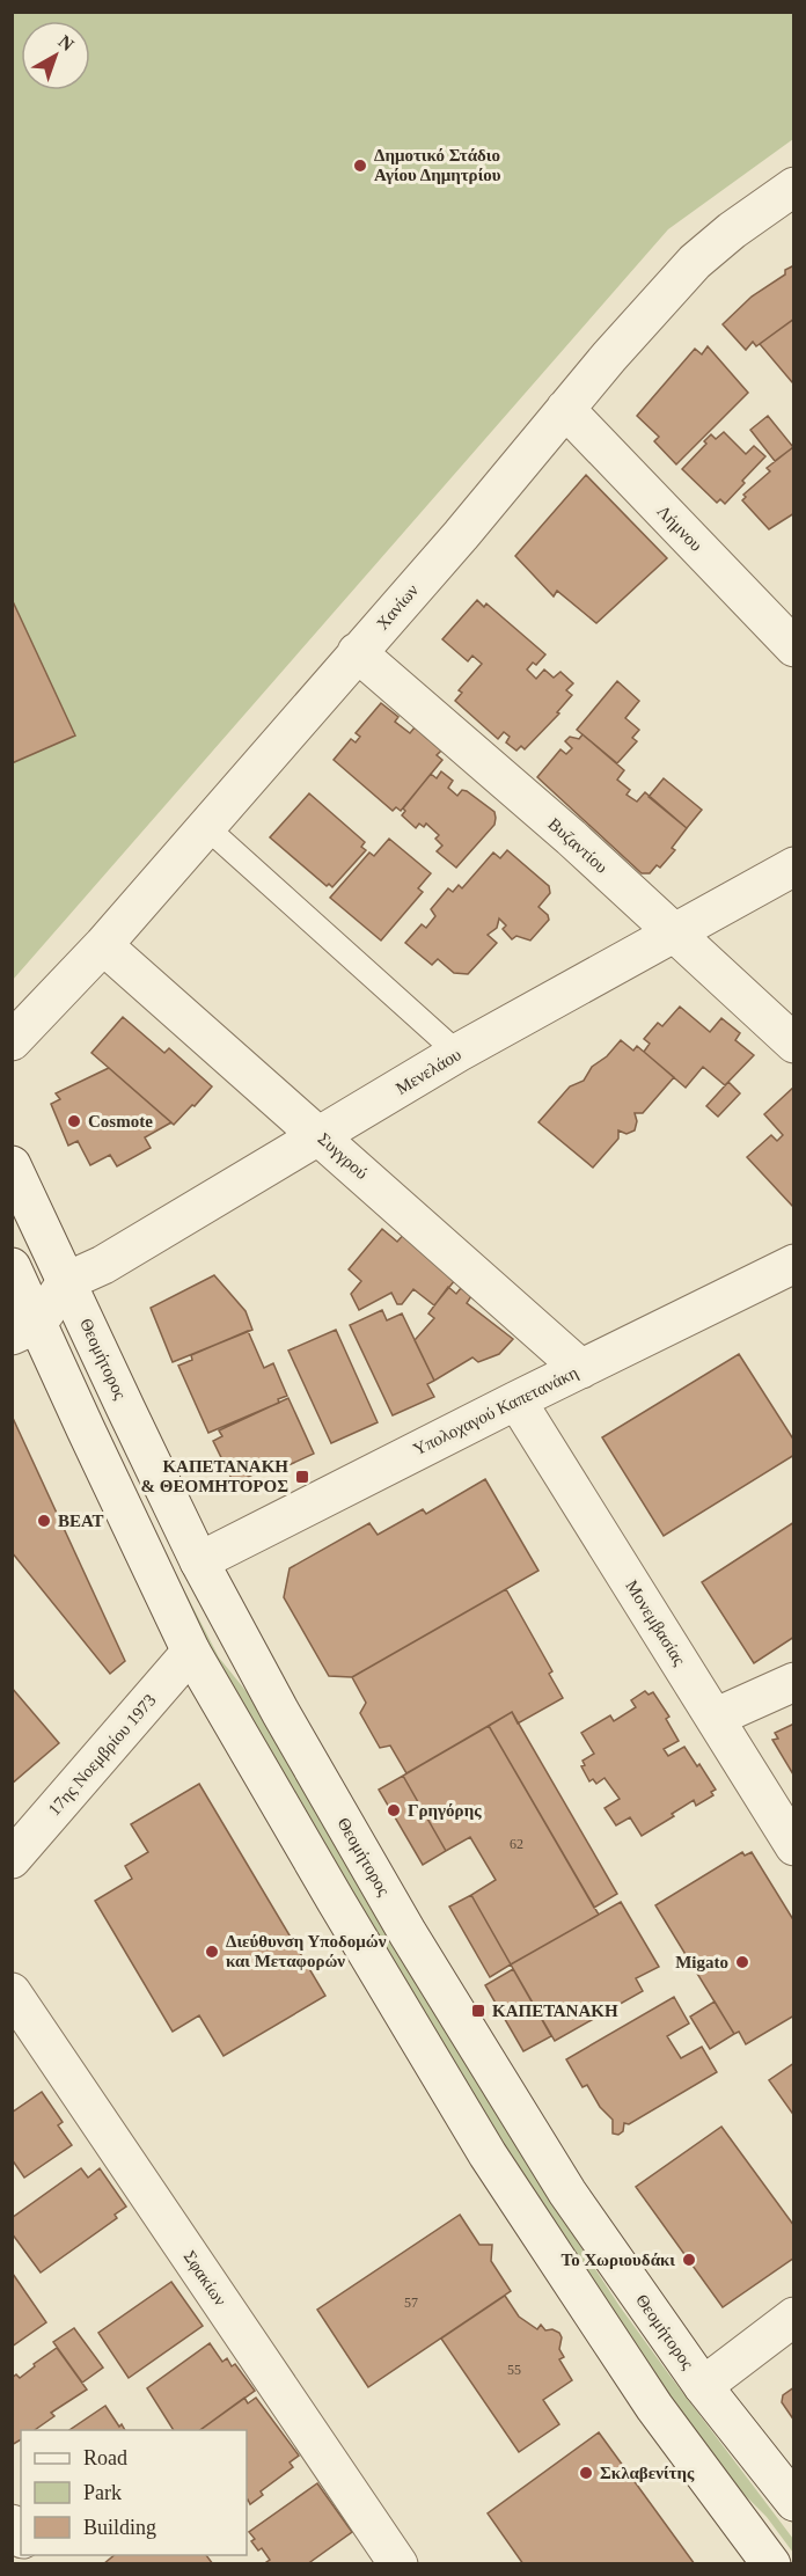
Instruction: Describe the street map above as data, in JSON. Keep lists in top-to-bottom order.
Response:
{
  "streets": {
    "street": [
      "Λήμνου",
      "Χανίων",
      "Βυζαντίου",
      "Μενελάου",
      "Συγγρού",
      "Θεομήτορος",
      "Υπολοχαγού Καπετανάκη",
      "Μονεμβασίας",
      "17ης Νοεμβρίου 1973",
      "Σφακίων"
    ]
  },
  "crossings": [
    ["Λήμνου", "Χανίων"],
    ["Χανίων", "Βυζαντίου"],
    ["Χανίων", "Συγγρού"],
    ["Βυζαντίου", "Μενελάου"],
    ["Μενελάου", "Συγγρού"],
    ["Μενελάου", "Θεομήτορος"],
    ["Συγγρού", "Υπολοχαγού Καπετανάκη"],
    ["Θεομήτορος", "Υπολοχαγού Καπετανάκη"],
    ["Υπολοχαγού Καπετανάκη", "Μονεμβασίας"]
  ],
  "places": {
    "other": [
      "Δημοτικό Στάδιο Αγίου Δημητρίου",
      "Cosmote",
      "ΒΕΑΤ",
      "Γρηγόρης",
      "Διεύθυνση Υποδομών και Μεταφορών",
      "Migato",
      "Το Χωριουδάκι",
      "Σκλαβενίτης"
    ],
    "transit": ["ΚΑΠΕΤΑΝΑΚΗ & ΘΕΟΜΗΤΟΡΟΣ", "ΚΑΠΕΤΑΝΑΚΗ"]
  },
  "house_numbers": ["62", "57", "55"],
  "legend": ["Road", "Park", "Building"],
  "north": "top right"
}
